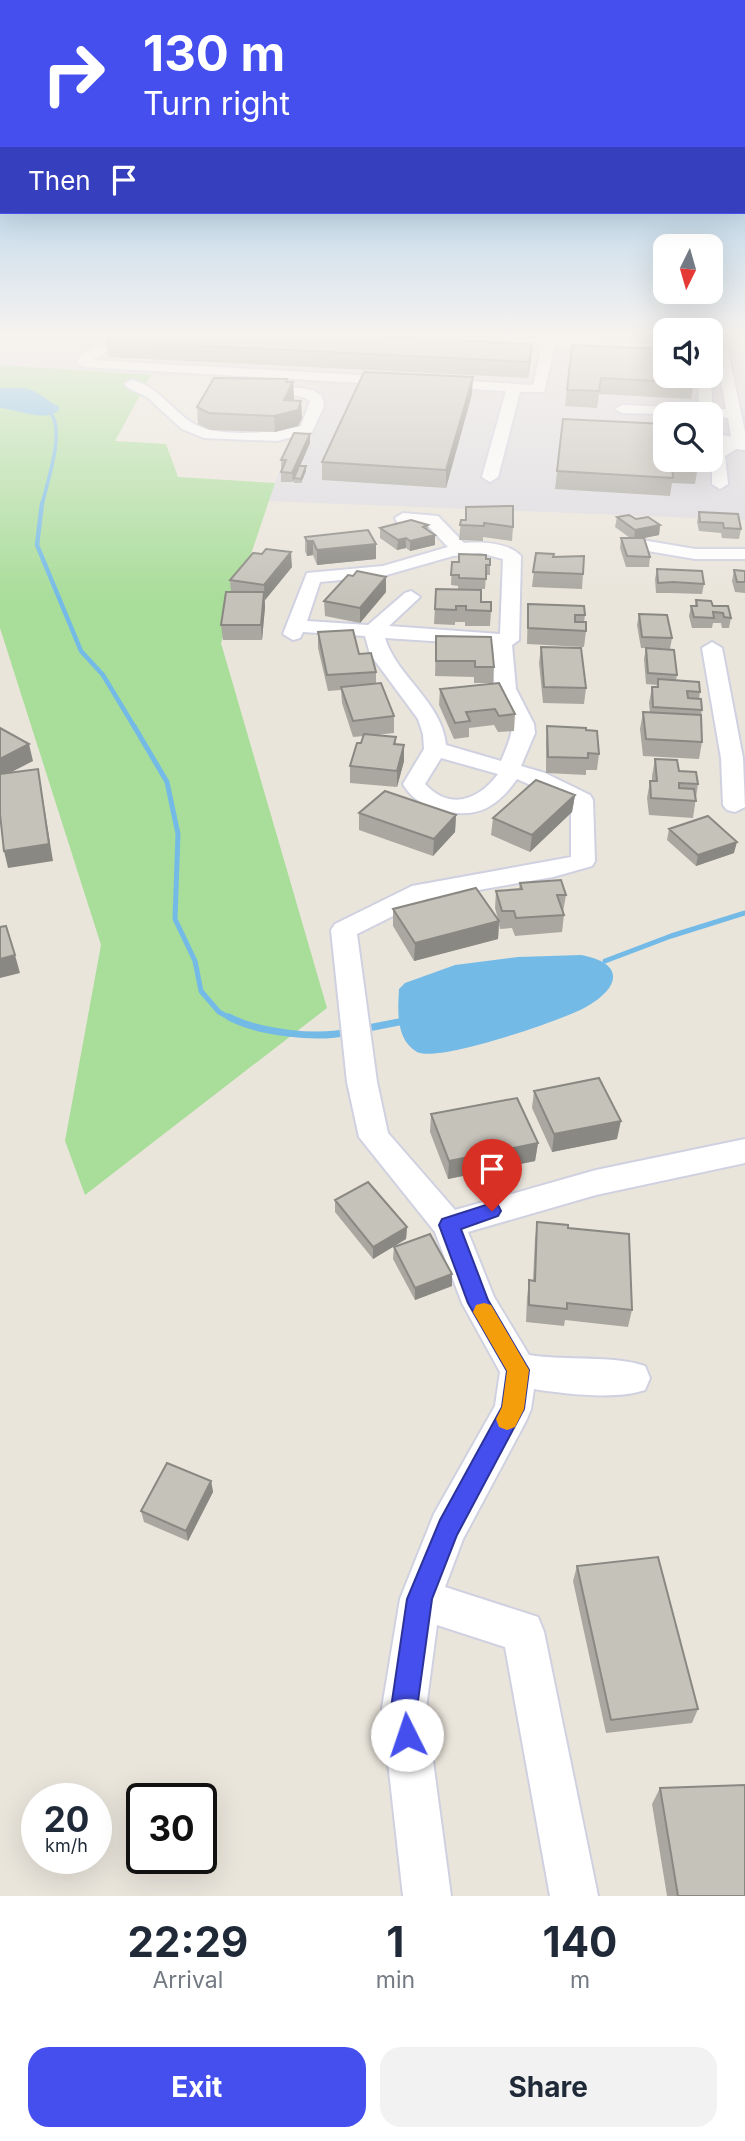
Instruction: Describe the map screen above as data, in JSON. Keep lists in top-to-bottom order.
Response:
{
  "north": "bottom",
  "page": {
    "turn": ["130 m", "Turn right"],
    "then": "Then",
    "speed": "20 km/h",
    "limit": "30",
    "eta": [
      "22:29",
      "Arrival",
      "1",
      "min",
      "140",
      "m"
    ],
    "buttons": ["Exit", "Share"]
  }
}
